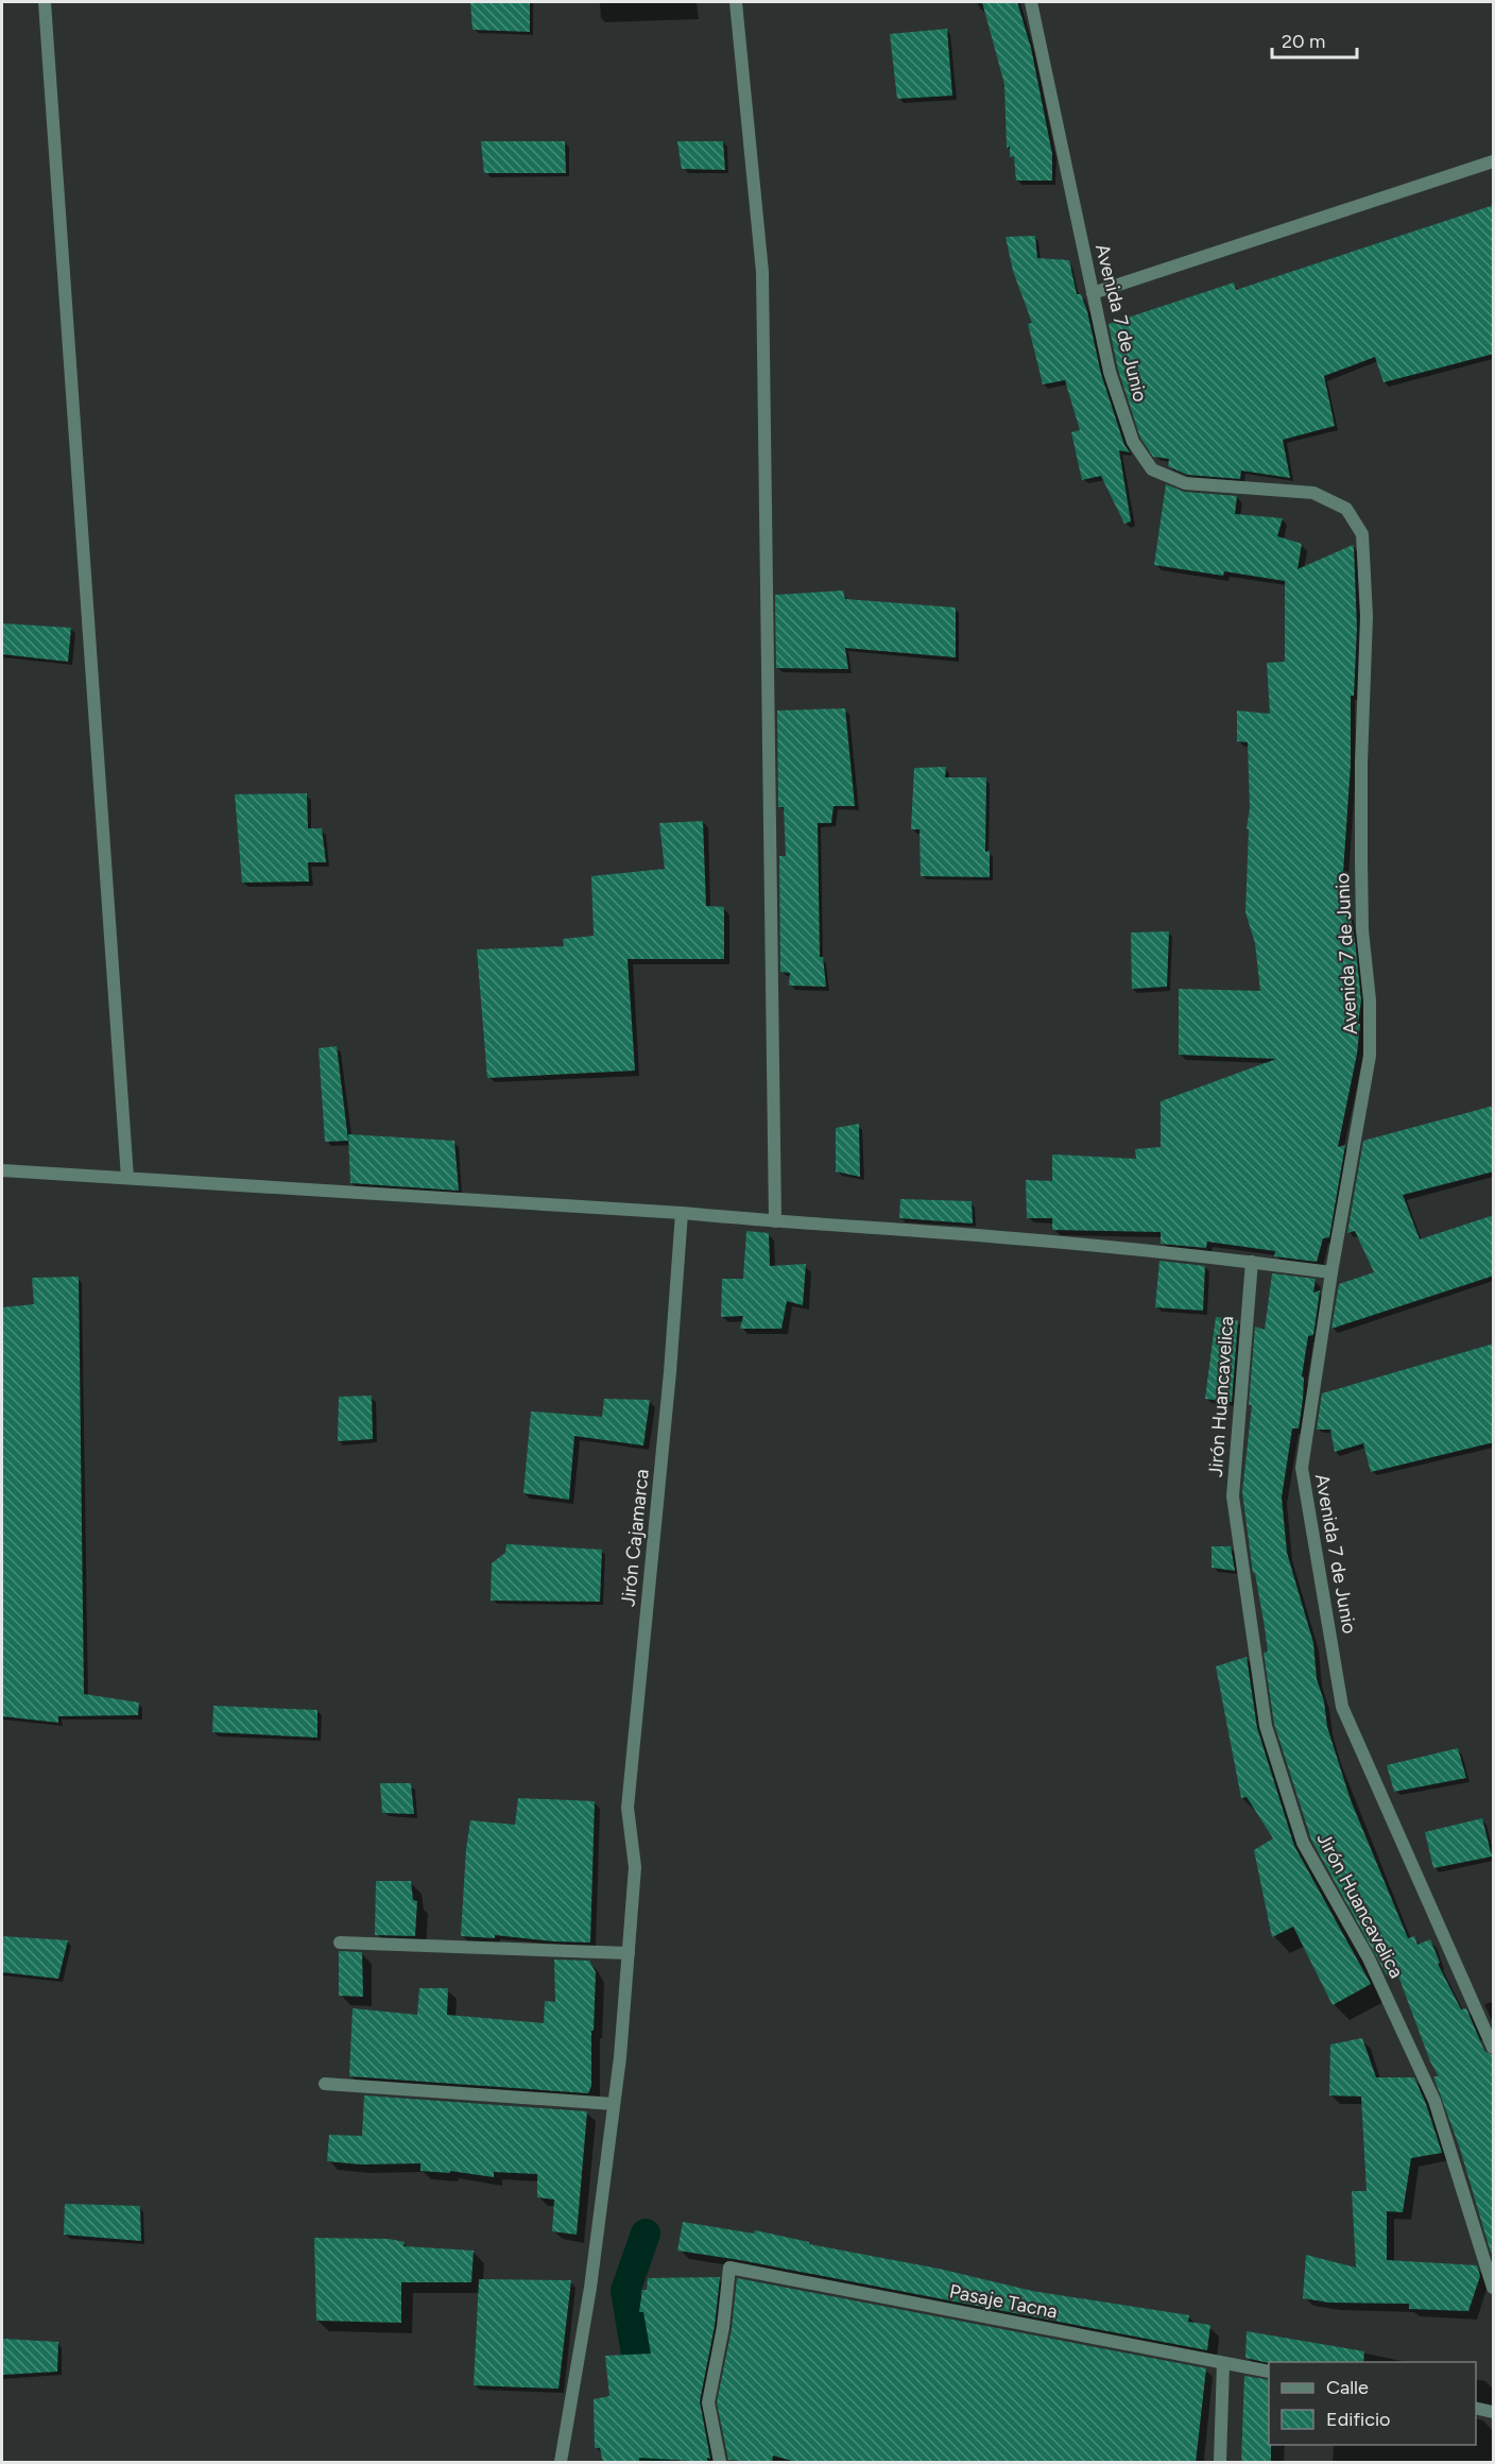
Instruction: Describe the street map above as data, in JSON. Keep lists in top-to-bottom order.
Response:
{
  "streets": {
    "street": [
      "Avenida 7 de Junio",
      "Jirón Huancavelica",
      "Jirón Cajamarca",
      "Pasaje Tacna"
    ]
  },
  "legend": ["Calle", "Edificio"],
  "scale_bar": "20 m"
}
